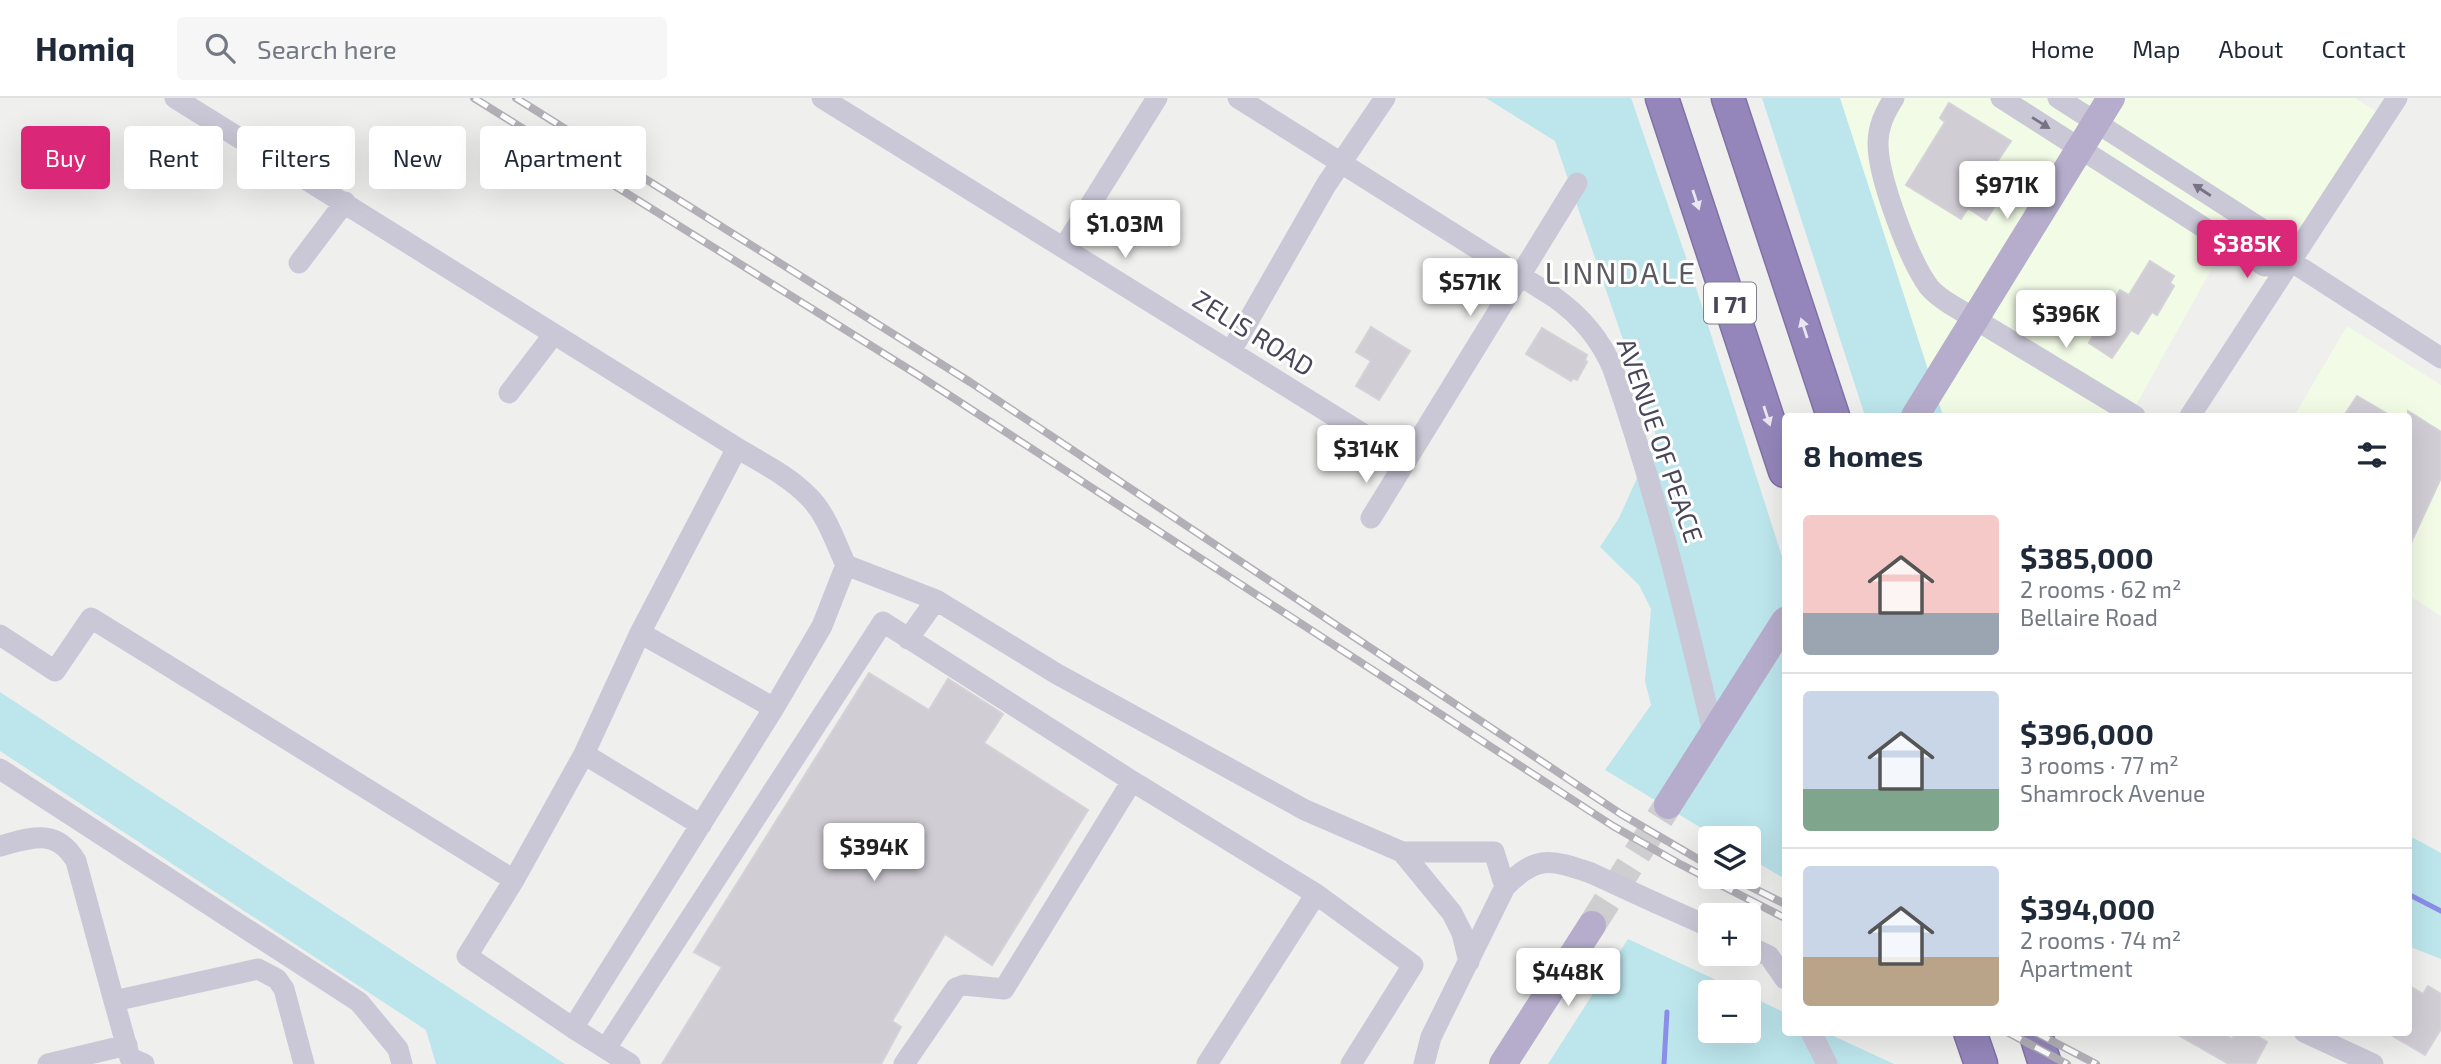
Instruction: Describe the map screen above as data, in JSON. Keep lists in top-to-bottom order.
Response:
{
  "streets": {
    "highway": ["I 71"],
    "street": ["ZELIS ROAD", "AVENUE OF PEACE"]
  },
  "districts": ["LINNDALE"],
  "page": {
    "header": "Homiq",
    "search": "Search here",
    "nav": [
      "Home",
      "Map",
      "About",
      "Contact"
    ],
    "chip": [
      "Buy",
      "Rent",
      "Filters",
      "New",
      "Apartment"
    ],
    "price": [
      "$971K",
      "$1.03M",
      "$385K",
      "$571K",
      "$396K",
      "$314K",
      "$394K",
      "$448K"
    ],
    "heading": "8 homes",
    "list": [
      {
        "name": "$385,000",
        "note": "2 rooms · 62 m² · Bellaire Road"
      },
      {
        "name": "$396,000",
        "note": "3 rooms · 77 m² · Shamrock Avenue"
      },
      {
        "name": "$394,000",
        "note": "2 rooms · 74 m² · Apartment"
      }
    ],
    "map_buttons": ["+", "−"]
  }
}
